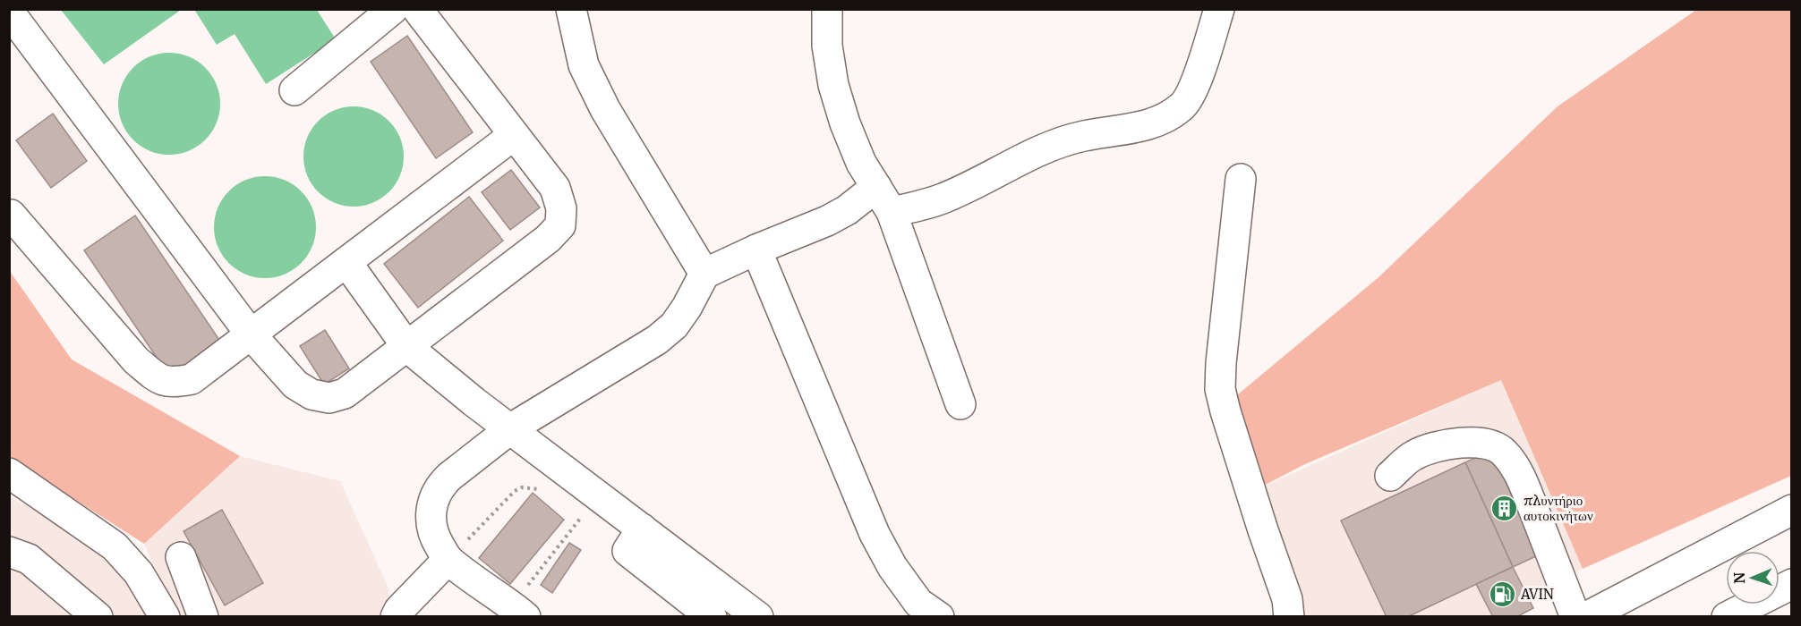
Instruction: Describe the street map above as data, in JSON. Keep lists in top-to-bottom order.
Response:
{
  "places": {
    "building": ["πλυντήριο αυτοκινήτων"],
    "fuel station": ["AVIN"]
  },
  "north": "left"
}
